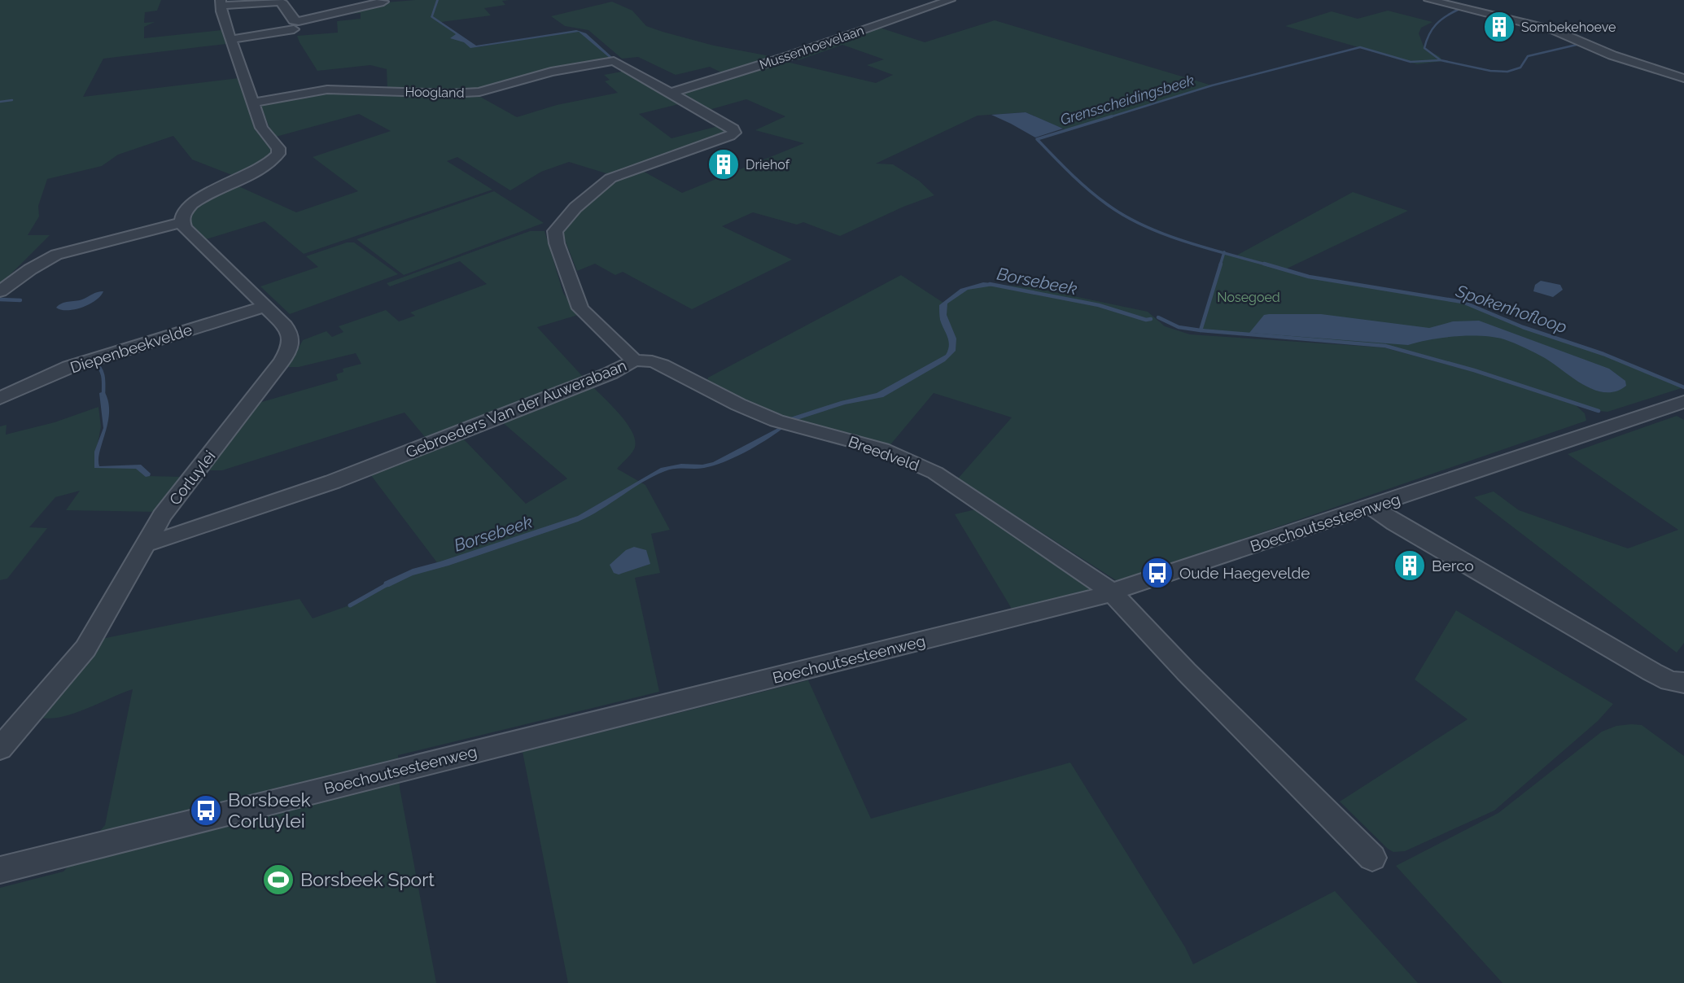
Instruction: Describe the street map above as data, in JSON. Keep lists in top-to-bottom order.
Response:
{
  "streets": {
    "street": [
      "Mussenhoevelaan",
      "Hoogland",
      "Diepenbeekvelde",
      "Gebroeders Van der Auwerabaan",
      "Breedveld",
      "Corluylei",
      "Boechoutsesteenweg"
    ]
  },
  "crossings": [
    ["Mussenhoevelaan", "Gebroeders Van der Auwerabaan"],
    ["Hoogland", "Gebroeders Van der Auwerabaan"],
    ["Diepenbeekvelde", "Corluylei"],
    ["Gebroeders Van der Auwerabaan", "Breedveld"],
    ["Gebroeders Van der Auwerabaan", "Corluylei"],
    ["Breedveld", "Boechoutsesteenweg"]
  ],
  "water": ["Grensscheidingsbeek", "Borsebeek", "Spokenhofloop"],
  "parks": ["Nosegoed"],
  "places": {
    "building": ["Sombekehoeve", "Driehof", "Berco"],
    "bus stop": ["Oude Haegevelde", "Borsbeek Corluylei"],
    "sports": ["Borsbeek Sport"]
  }
}
